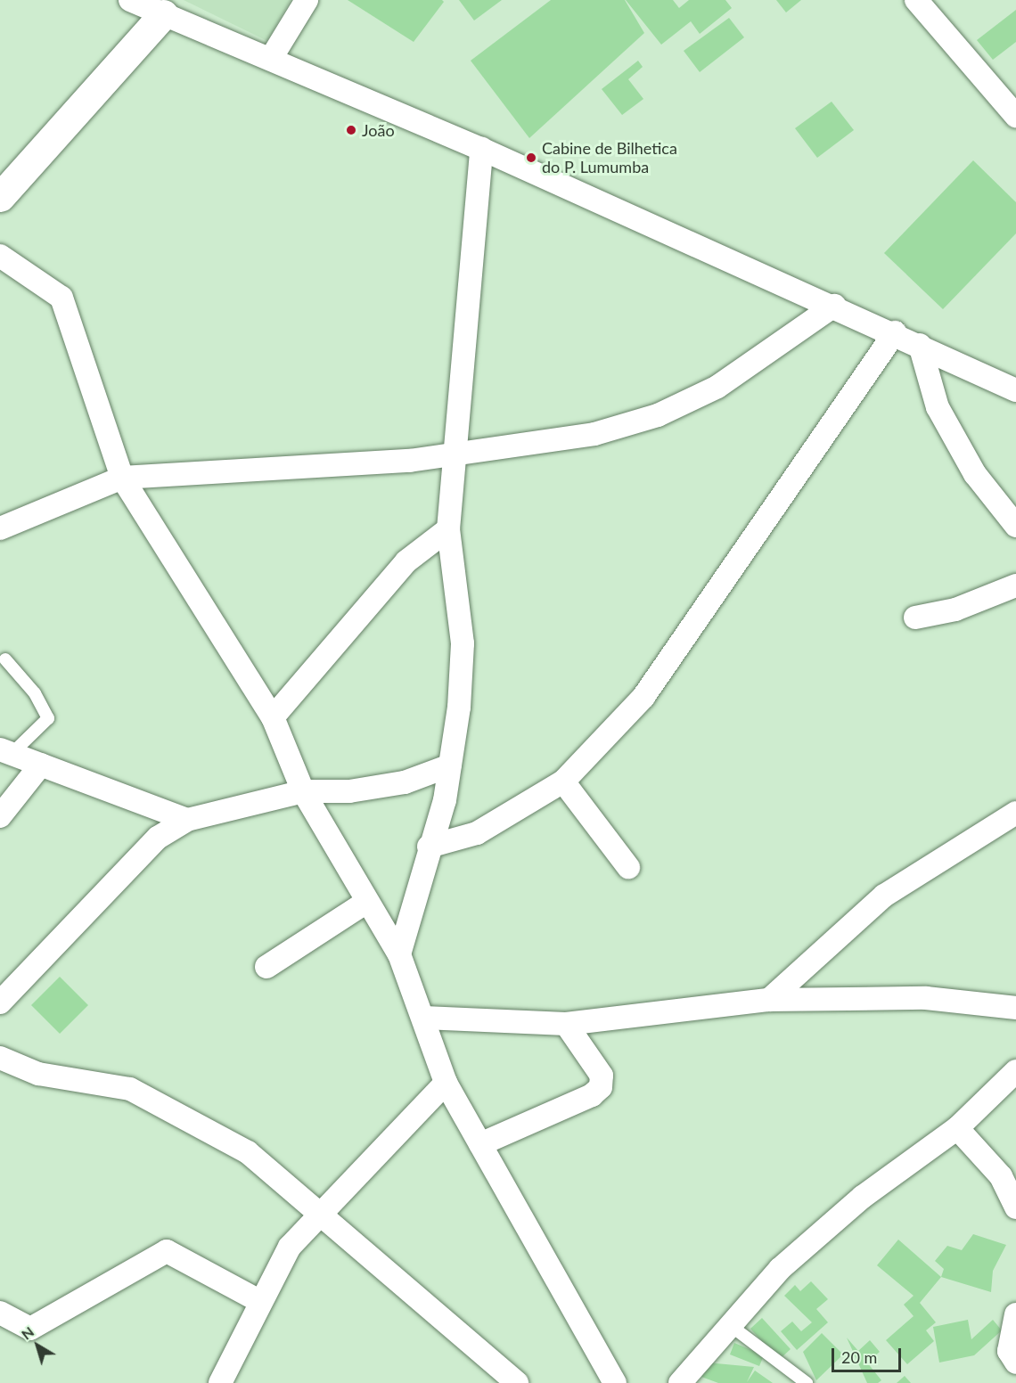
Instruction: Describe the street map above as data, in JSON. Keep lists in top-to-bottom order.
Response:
{
  "places": ["João", "Cabine de Bilhetica do P. Lumumba"],
  "scale_bar": "20 m",
  "north": "top left"
}
